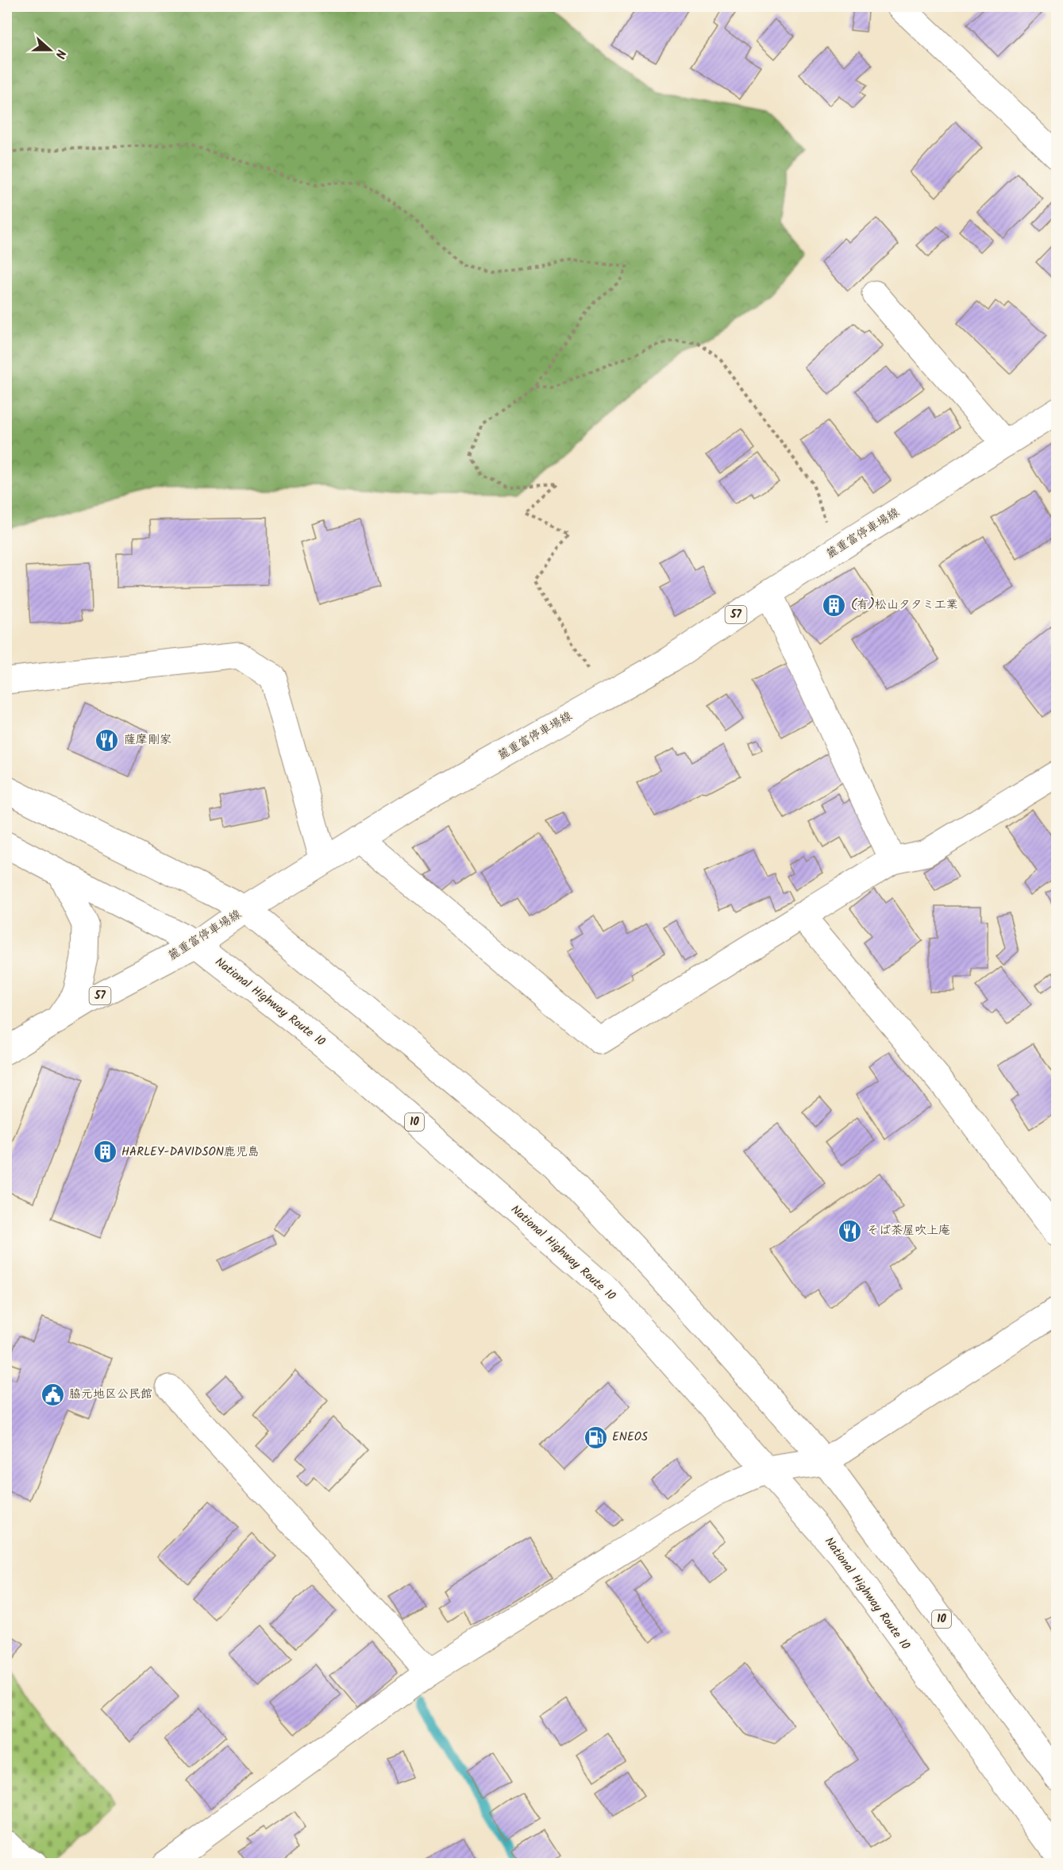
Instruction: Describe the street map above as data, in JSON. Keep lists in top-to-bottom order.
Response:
{
  "streets": {
    "main road": [
      "麓重富停車場線",
      "57",
      "National Highway Route 10",
      "10"
    ]
  },
  "crossings": [
    ["麓重富停車場線", "National Highway Route 10"],
    ["麓重富停車場線", "10"]
  ],
  "places": {
    "building": ["(有)松山タタミ工業", "HARLEY-DAVIDSON鹿児島"],
    "restaurant": ["薩摩剛家", "そば茶屋吹上庵"],
    "public building": ["脇元地区公民館"],
    "fuel station": ["ENEOS"]
  },
  "north": "right"
}
